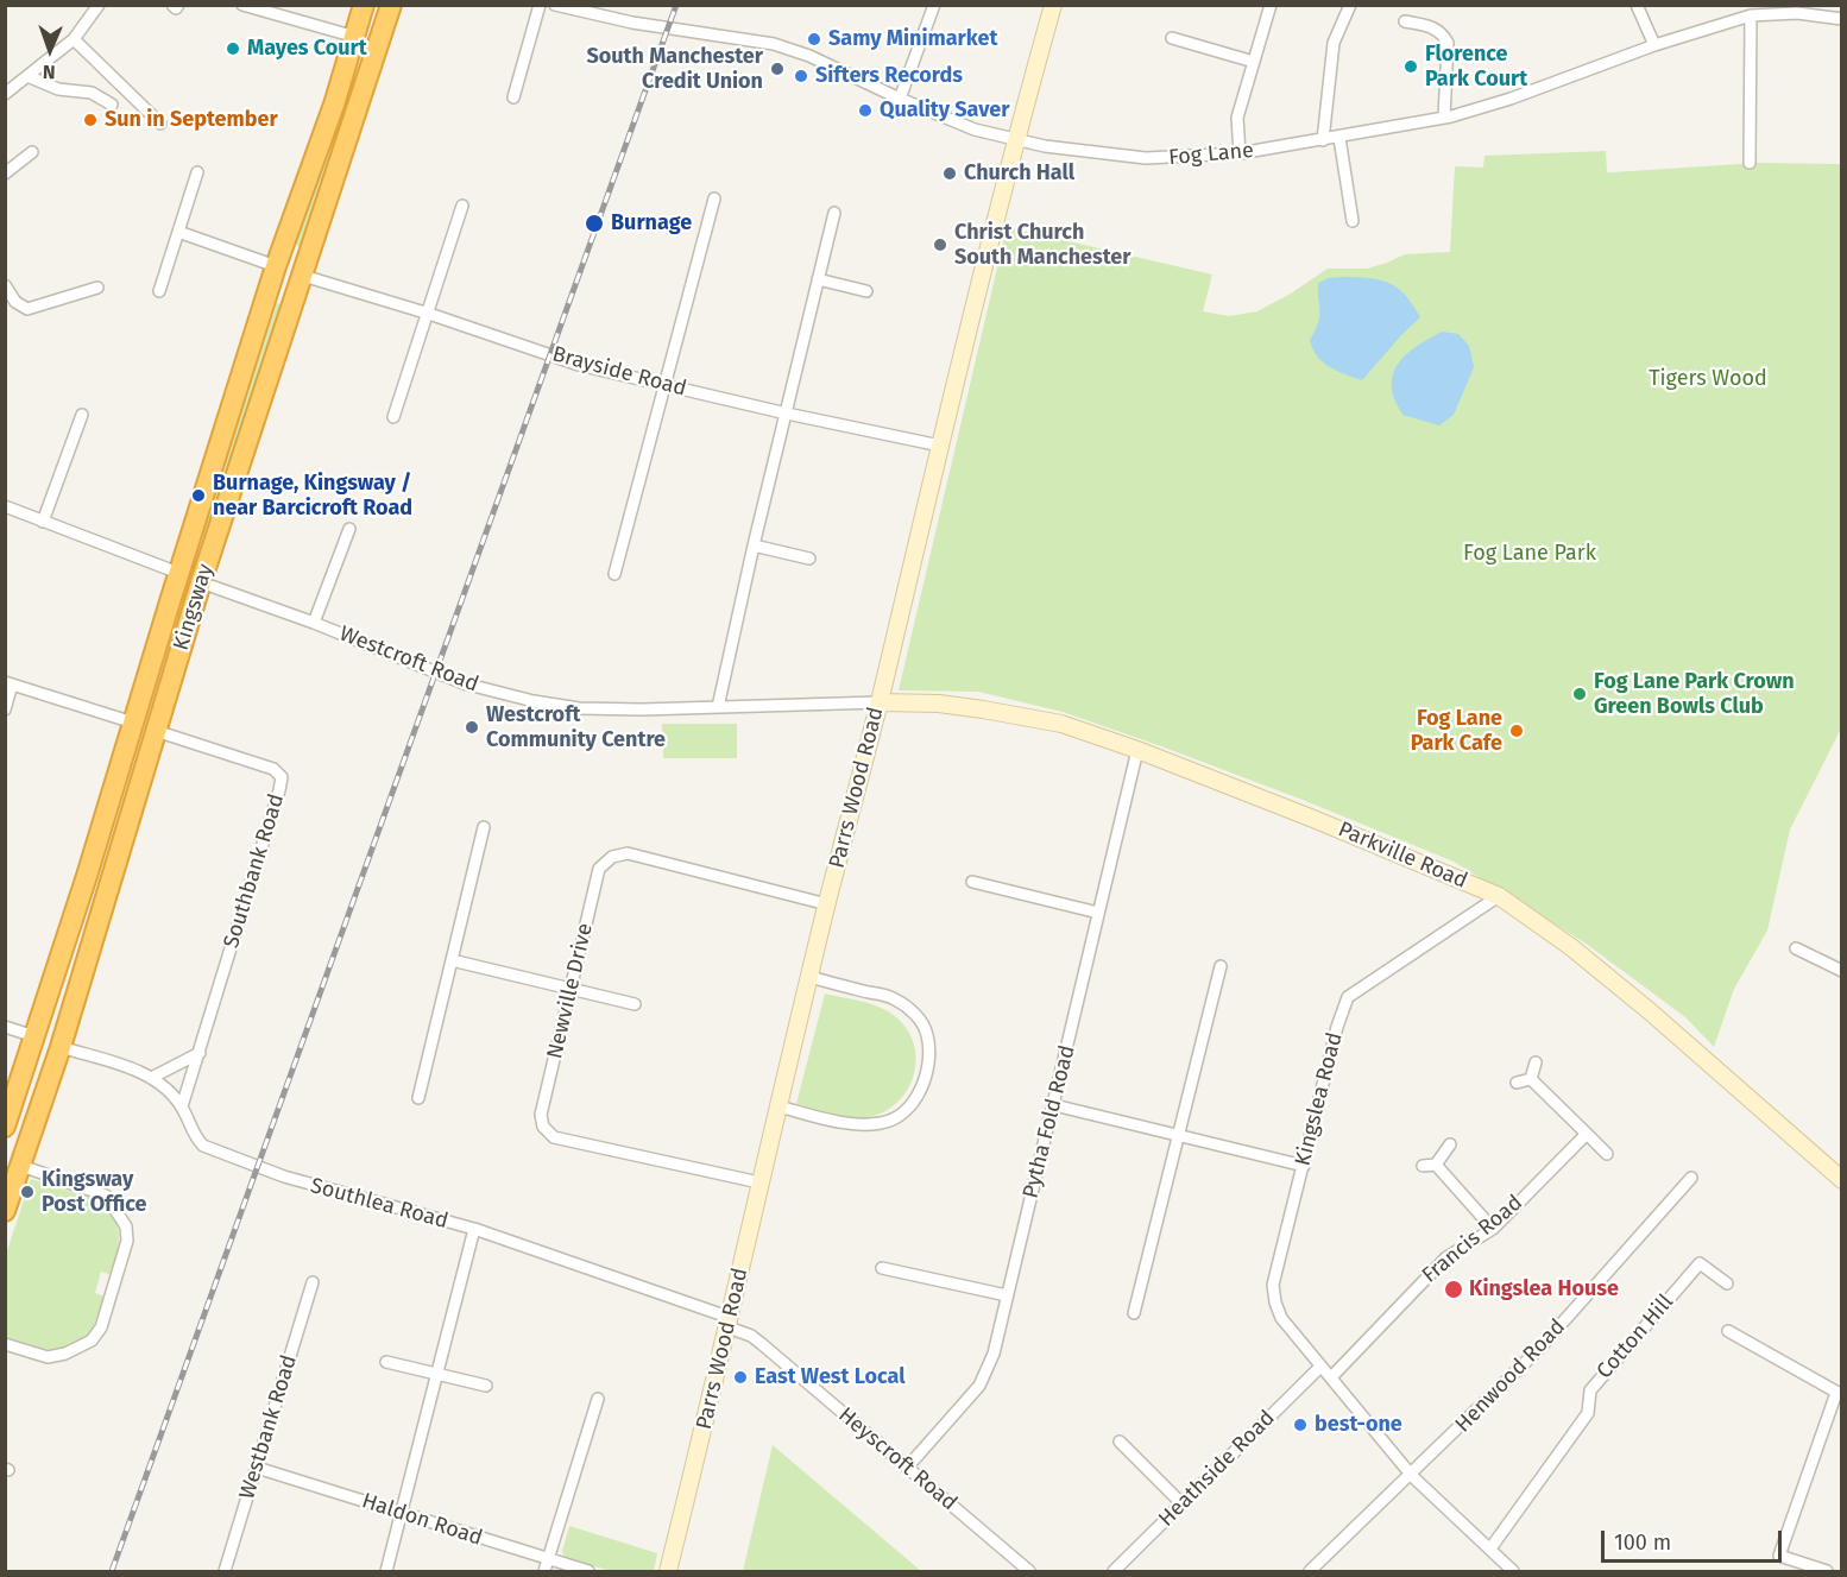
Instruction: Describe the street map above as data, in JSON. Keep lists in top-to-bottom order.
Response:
{
  "streets": {
    "highway": ["Kingsway"],
    "street": [
      "Fog Lane",
      "Brayside Road",
      "Westcroft Road",
      "Parrs Wood Road",
      "Parkville Road",
      "Southbank Road",
      "Newville Drive",
      "Kingslea Road",
      "Pytha Fold Road",
      "Southlea Road",
      "Francis Road",
      "Cotton Hill",
      "Henwood Road",
      "Westbank Road",
      "Heyscroft Road",
      "Heathside Road",
      "Haldon Road"
    ]
  },
  "crossings": [
    ["Fog Lane", "Parrs Wood Road"],
    ["Brayside Road", "Kingsway"],
    ["Brayside Road", "Parrs Wood Road"],
    ["Kingsway", "Westcroft Road"],
    ["Kingsway", "Southbank Road"],
    ["Kingsway", "Southlea Road"],
    ["Westcroft Road", "Parrs Wood Road"],
    ["Westcroft Road", "Parkville Road"],
    ["Parrs Wood Road", "Parkville Road"],
    ["Parrs Wood Road", "Newville Drive"],
    ["Parrs Wood Road", "Southlea Road"],
    ["Parrs Wood Road", "Heyscroft Road"],
    ["Parkville Road", "Kingslea Road"],
    ["Parkville Road", "Pytha Fold Road"],
    ["Southbank Road", "Southlea Road"],
    ["Kingslea Road", "Francis Road"],
    ["Kingslea Road", "Cotton Hill"],
    ["Kingslea Road", "Henwood Road"],
    ["Kingslea Road", "Heathside Road"],
    ["Pytha Fold Road", "Heyscroft Road"],
    ["Southlea Road", "Heyscroft Road"],
    ["Westbank Road", "Haldon Road"]
  ],
  "parks": ["Tigers Wood", "Fog Lane Park"],
  "places": [
    "Samy Minimarket",
    "Mayes Court",
    "Florence Park Court",
    "South Manchester Credit Union",
    "Sifters Records",
    "Quality Saver",
    "Sun in September",
    "Church Hall",
    "Burnage",
    "Christ Church South Manchester",
    "Burnage, Kingsway / near Barcicroft Road",
    "Fog Lane Park Crown Green Bowls Club",
    "Westcroft Community Centre",
    "Fog Lane Park Cafe",
    "Kingsway Post Office",
    "Kingslea House",
    "East West Local",
    "best-one"
  ],
  "scale_bar": "100 m",
  "north": "bottom"
}
